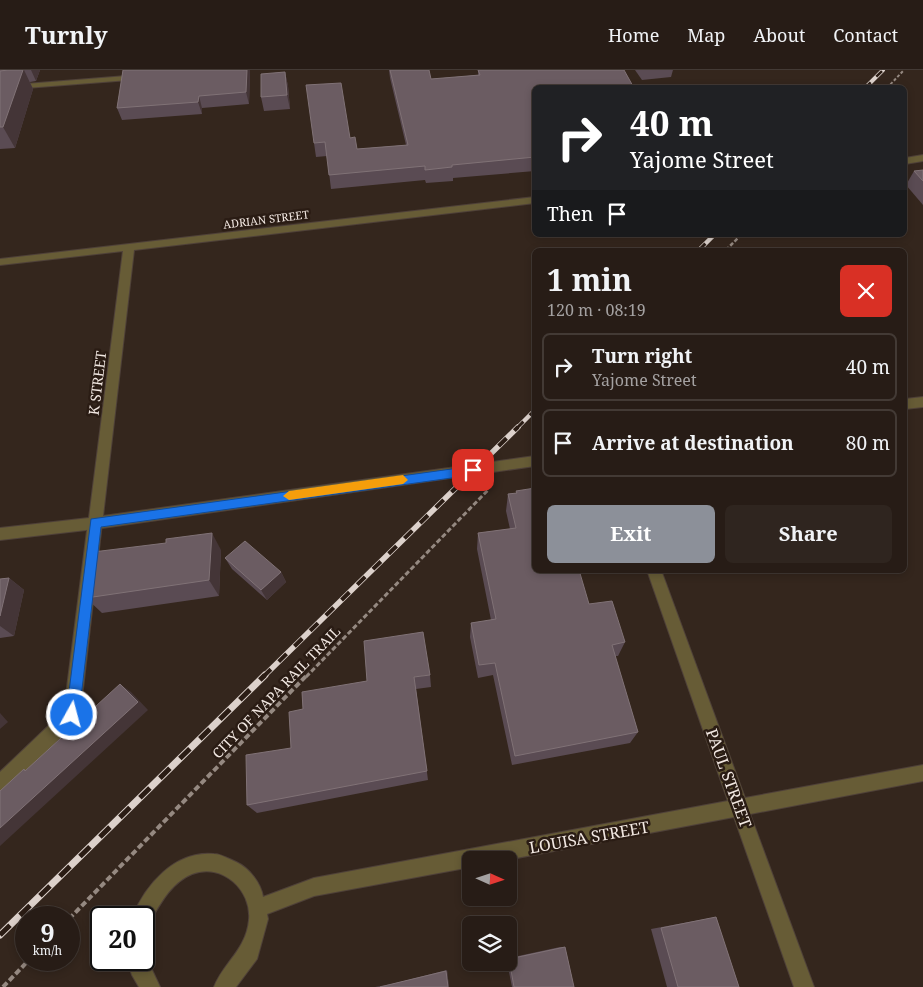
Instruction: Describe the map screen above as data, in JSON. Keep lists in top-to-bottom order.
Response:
{
  "streets": {
    "street": [
      "ADRIAN STREET",
      "K STREET",
      "PAUL STREET",
      "LOUISA STREET"
    ],
    "path": ["CITY OF NAPA RAIL TRAIL"]
  },
  "crossings": [
    ["ADRIAN STREET", "K STREET"],
    ["PAUL STREET", "LOUISA STREET"]
  ],
  "north": "right",
  "page": {
    "header": "Turnly",
    "nav": [
      "Home",
      "Map",
      "About",
      "Contact"
    ],
    "turn": ["40 m", "Yajome Street"],
    "then": "Then",
    "heading": ["1 min", "120 m · 08:19"],
    "list": [
      {
        "name": "Turn right",
        "note": "Yajome Street",
        "value": "40 m"
      },
      {
        "name": "Arrive at destination",
        "value": "80 m"
      }
    ],
    "buttons": ["Exit", "Share"],
    "speed": "9 km/h",
    "limit": "20"
  }
}
